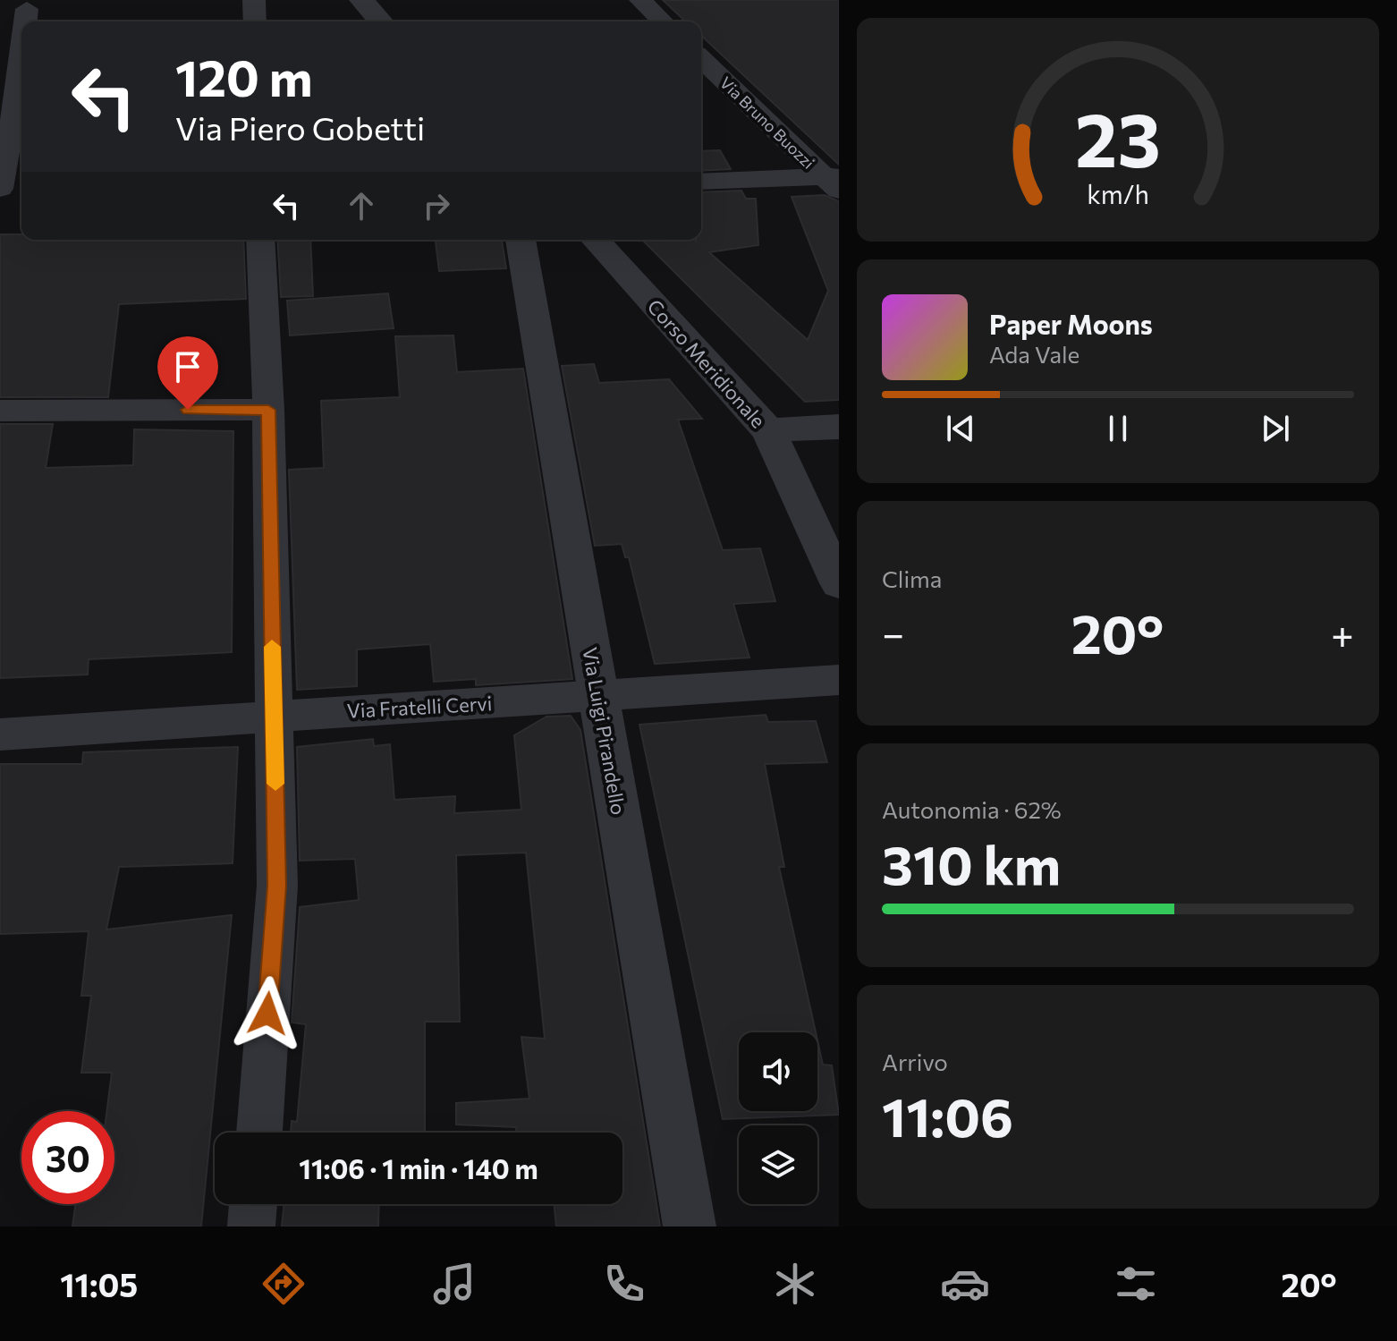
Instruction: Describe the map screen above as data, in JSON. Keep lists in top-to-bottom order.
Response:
{
  "streets": {
    "street": [
      "Via Bruno Buozzi",
      "Corso Meridionale",
      "Via Fratelli Cervi",
      "Via Luigi Pirandello"
    ]
  },
  "crossings": [
    ["Via Fratelli Cervi", "Via Luigi Pirandello"]
  ],
  "page": {
    "turn": ["120 m", "Via Piero Gobetti"],
    "song": ["Paper Moons", "Ada Vale"],
    "tile": [
      "Clima",
      ["Autonomia · 62%", "310 km"],
      ["Arrivo", "11:06"]
    ],
    "heat": ["−", "20°", "+"],
    "limit": "30",
    "trip": "11:06 · 1 min · 140 m",
    "tabs": ["11:05", "20°"],
    "gauge": ["23", "km/h"]
  }
}
